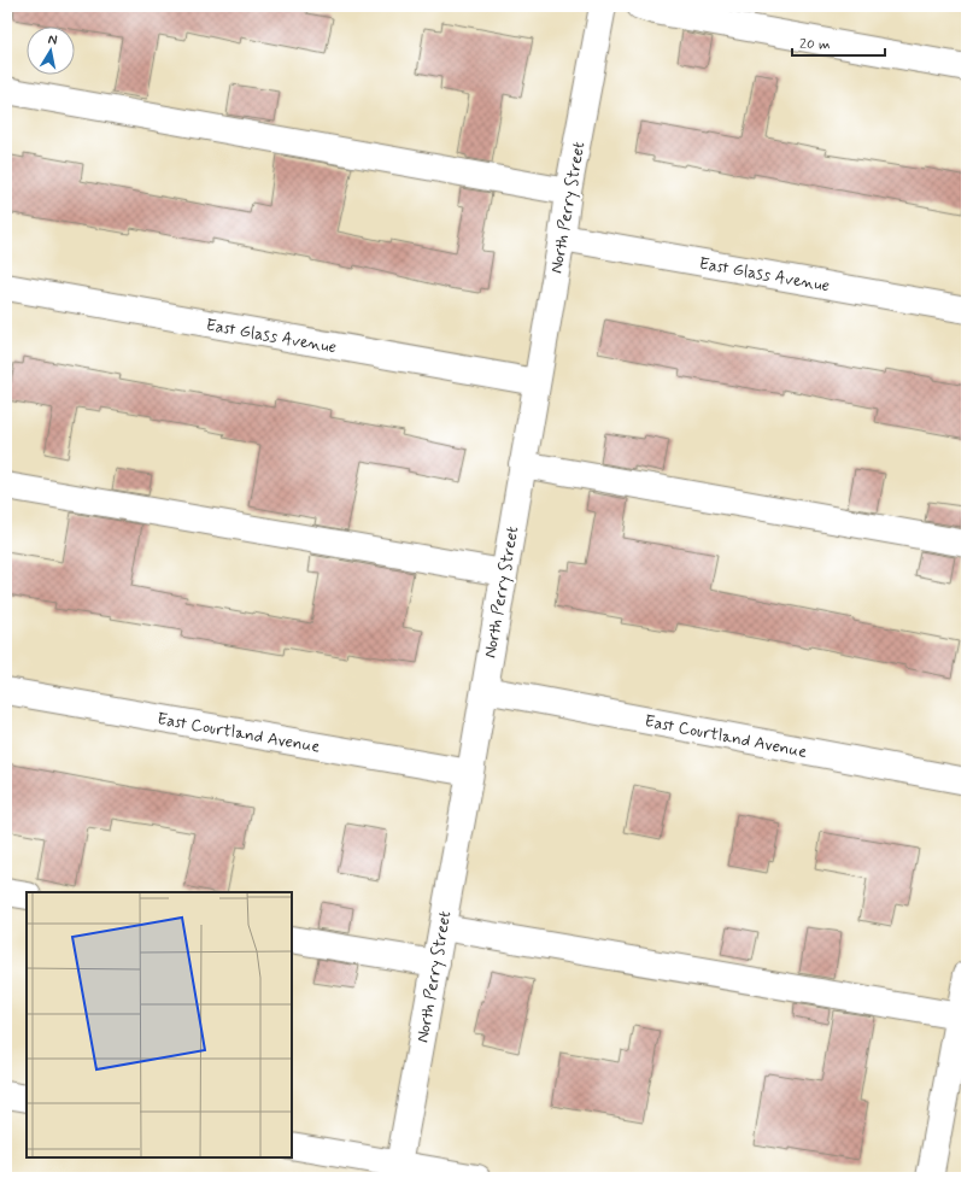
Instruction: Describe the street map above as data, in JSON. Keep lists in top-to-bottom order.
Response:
{
  "streets": {
    "street": ["North Perry Street", "East Glass Avenue", "East Courtland Avenue"]
  },
  "crossings": [
    ["North Perry Street", "East Glass Avenue"],
    ["North Perry Street", "East Courtland Avenue"]
  ],
  "scale_bar": "20 m",
  "north": "top"
}
